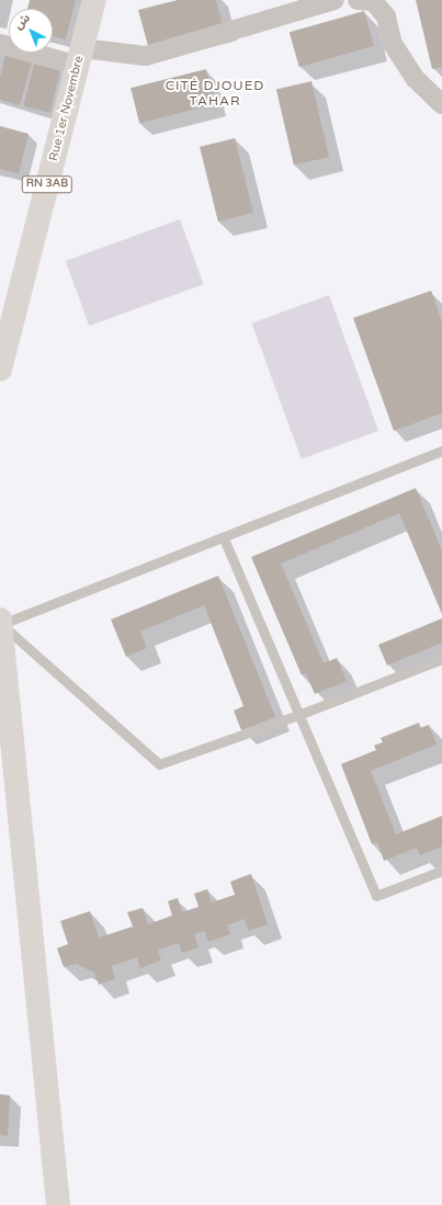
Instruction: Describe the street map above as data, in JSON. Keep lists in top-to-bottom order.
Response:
{
  "streets": {
    "main road": ["Rue 1er Novembre", "RN 3AB"]
  },
  "districts": ["CITÉ DJOUED TAHAR"],
  "north": "top left"
}
